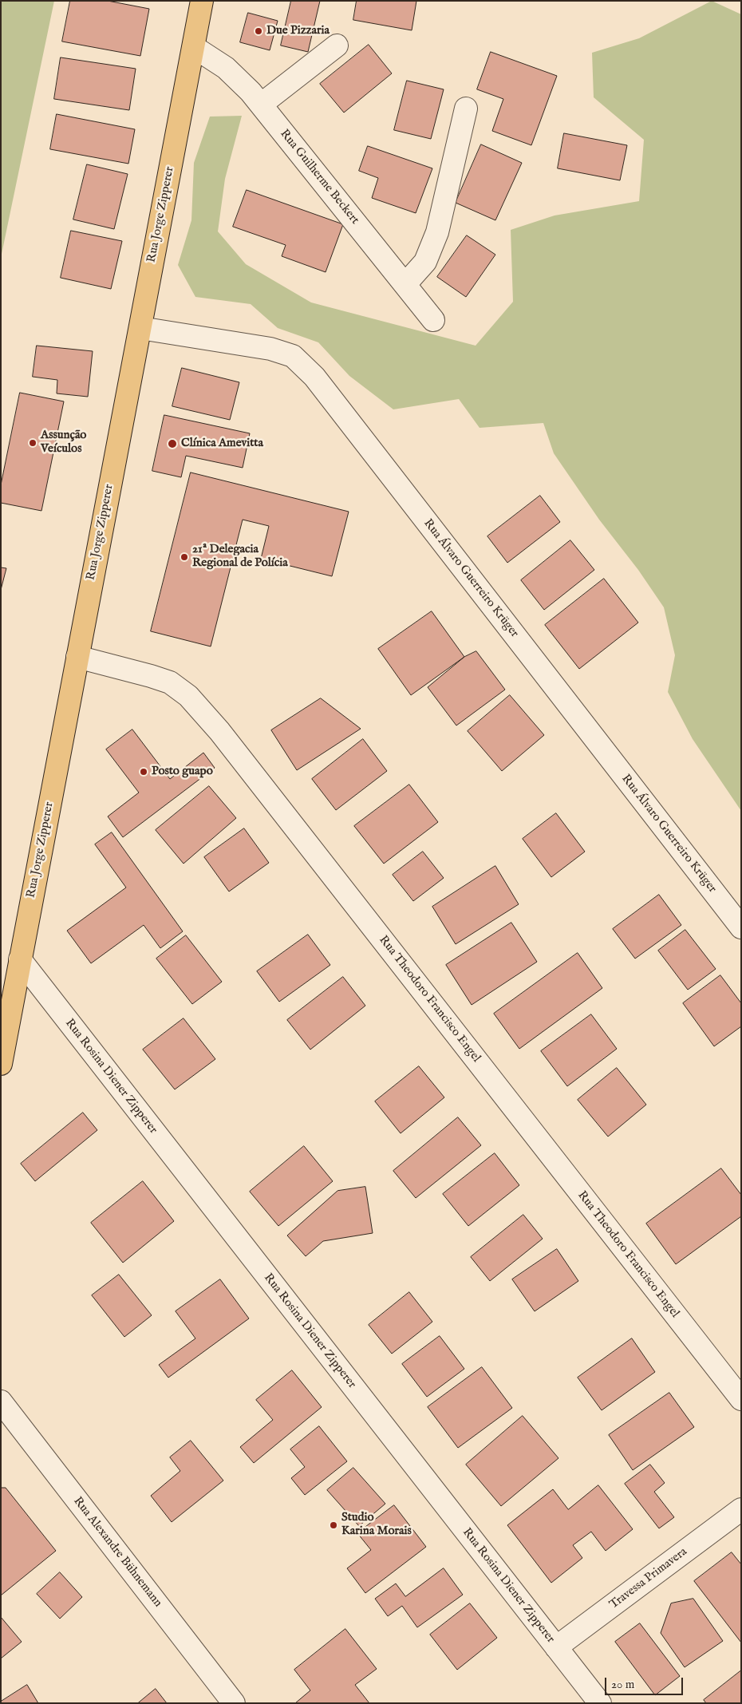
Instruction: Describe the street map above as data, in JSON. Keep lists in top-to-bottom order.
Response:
{
  "streets": {
    "main road": ["Rua Jorge Zipperer"],
    "street": [
      "Rua Guilherme Beckert",
      "Rua Álvaro Guerreiro Krüger",
      "Rua Theodoro Francisco Engel",
      "Rua Rosina Diener Zipperer",
      "Rua Alexandre Bühnemann",
      "Travessa Primavera"
    ]
  },
  "crossings": [
    ["Rua Guilherme Beckert", "Rua Jorge Zipperer"],
    ["Rua Jorge Zipperer", "Rua Álvaro Guerreiro Krüger"],
    ["Rua Jorge Zipperer", "Rua Theodoro Francisco Engel"],
    ["Rua Jorge Zipperer", "Rua Rosina Diener Zipperer"],
    ["Rua Rosina Diener Zipperer", "Travessa Primavera"]
  ],
  "places": [
    "Due Pizzaria",
    "Assunção Veículos",
    "Clínica Amevitta",
    "21ª Delegacia Regional de Polícia",
    "Posto guapo",
    "Studio Karina Morais"
  ],
  "scale_bar": "20 m"
}
